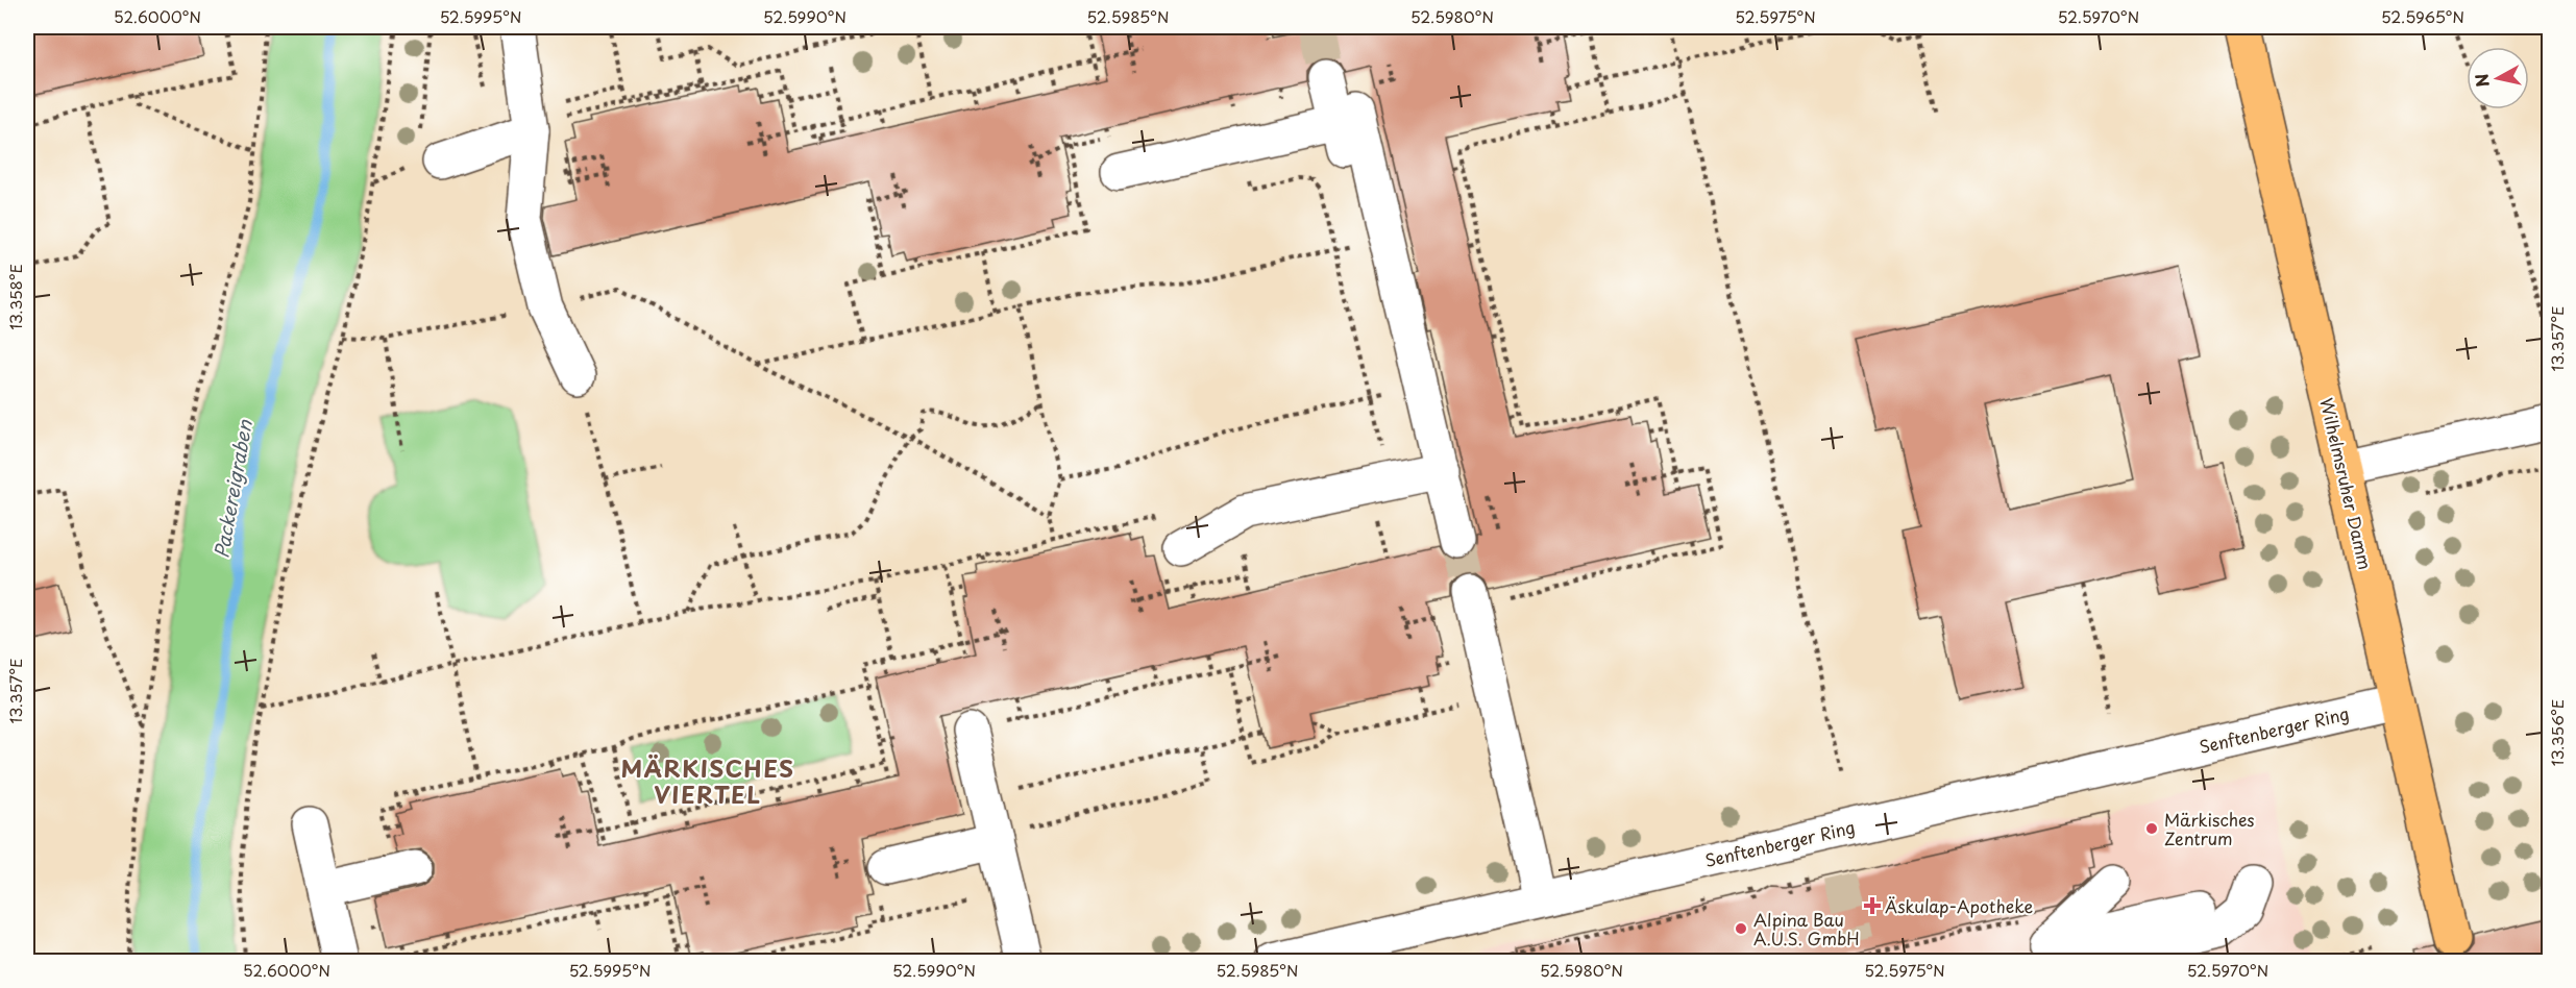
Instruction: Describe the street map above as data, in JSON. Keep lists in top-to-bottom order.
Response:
{
  "streets": {
    "main road": ["Wilhelmsruher Damm"],
    "street": ["Senftenberger Ring"]
  },
  "crossings": [
    ["Wilhelmsruher Damm", "Senftenberger Ring"]
  ],
  "districts": ["MÄRKISCHES VIERTEL"],
  "water": ["Packereigraben"],
  "places": {
    "other": ["Märkisches Zentrum", "Alpina Bau A.U.S. GmbH"],
    "health": ["Äskulap-Apotheke"]
  },
  "north": "left",
  "coordinates": [
    "52.6000°N",
    "52.5995°N",
    "52.5990°N",
    "52.5985°N",
    "52.5980°N",
    "52.5975°N",
    "52.5970°N",
    "52.5965°N",
    "13.358°E",
    "13.357°E",
    "13.356°E"
  ]
}
